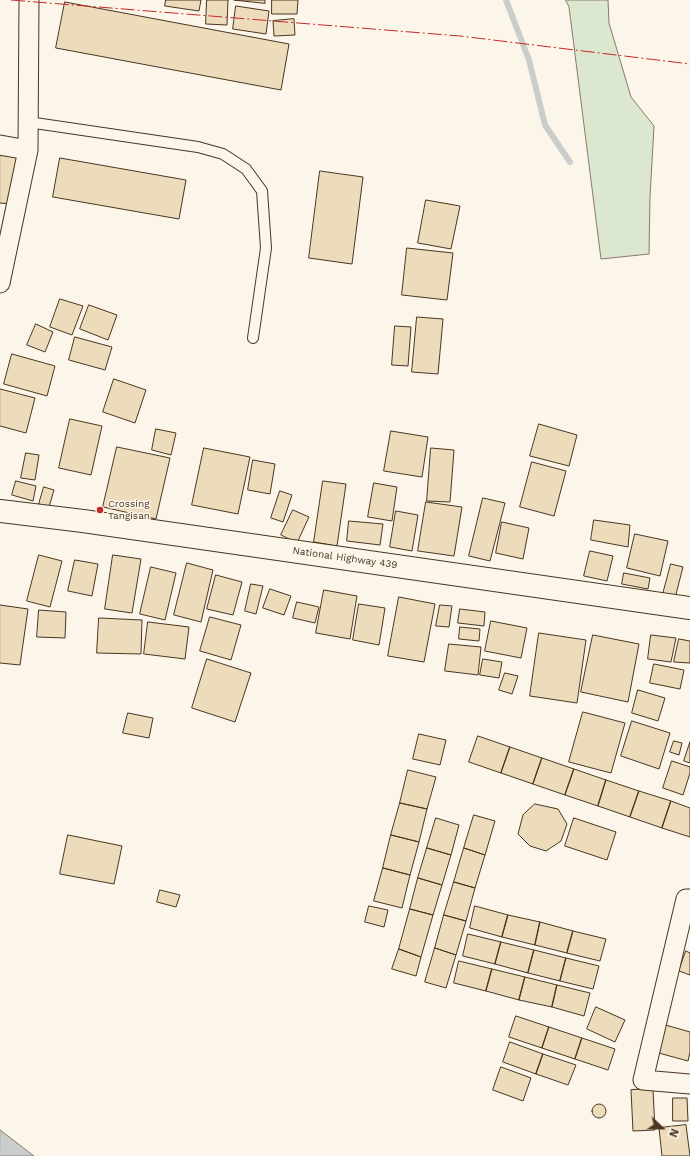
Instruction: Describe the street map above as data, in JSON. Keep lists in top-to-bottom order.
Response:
{
  "streets": {
    "main road": ["National Highway 439"]
  },
  "places": ["Crossing Tangisan"],
  "north": "right"
}
